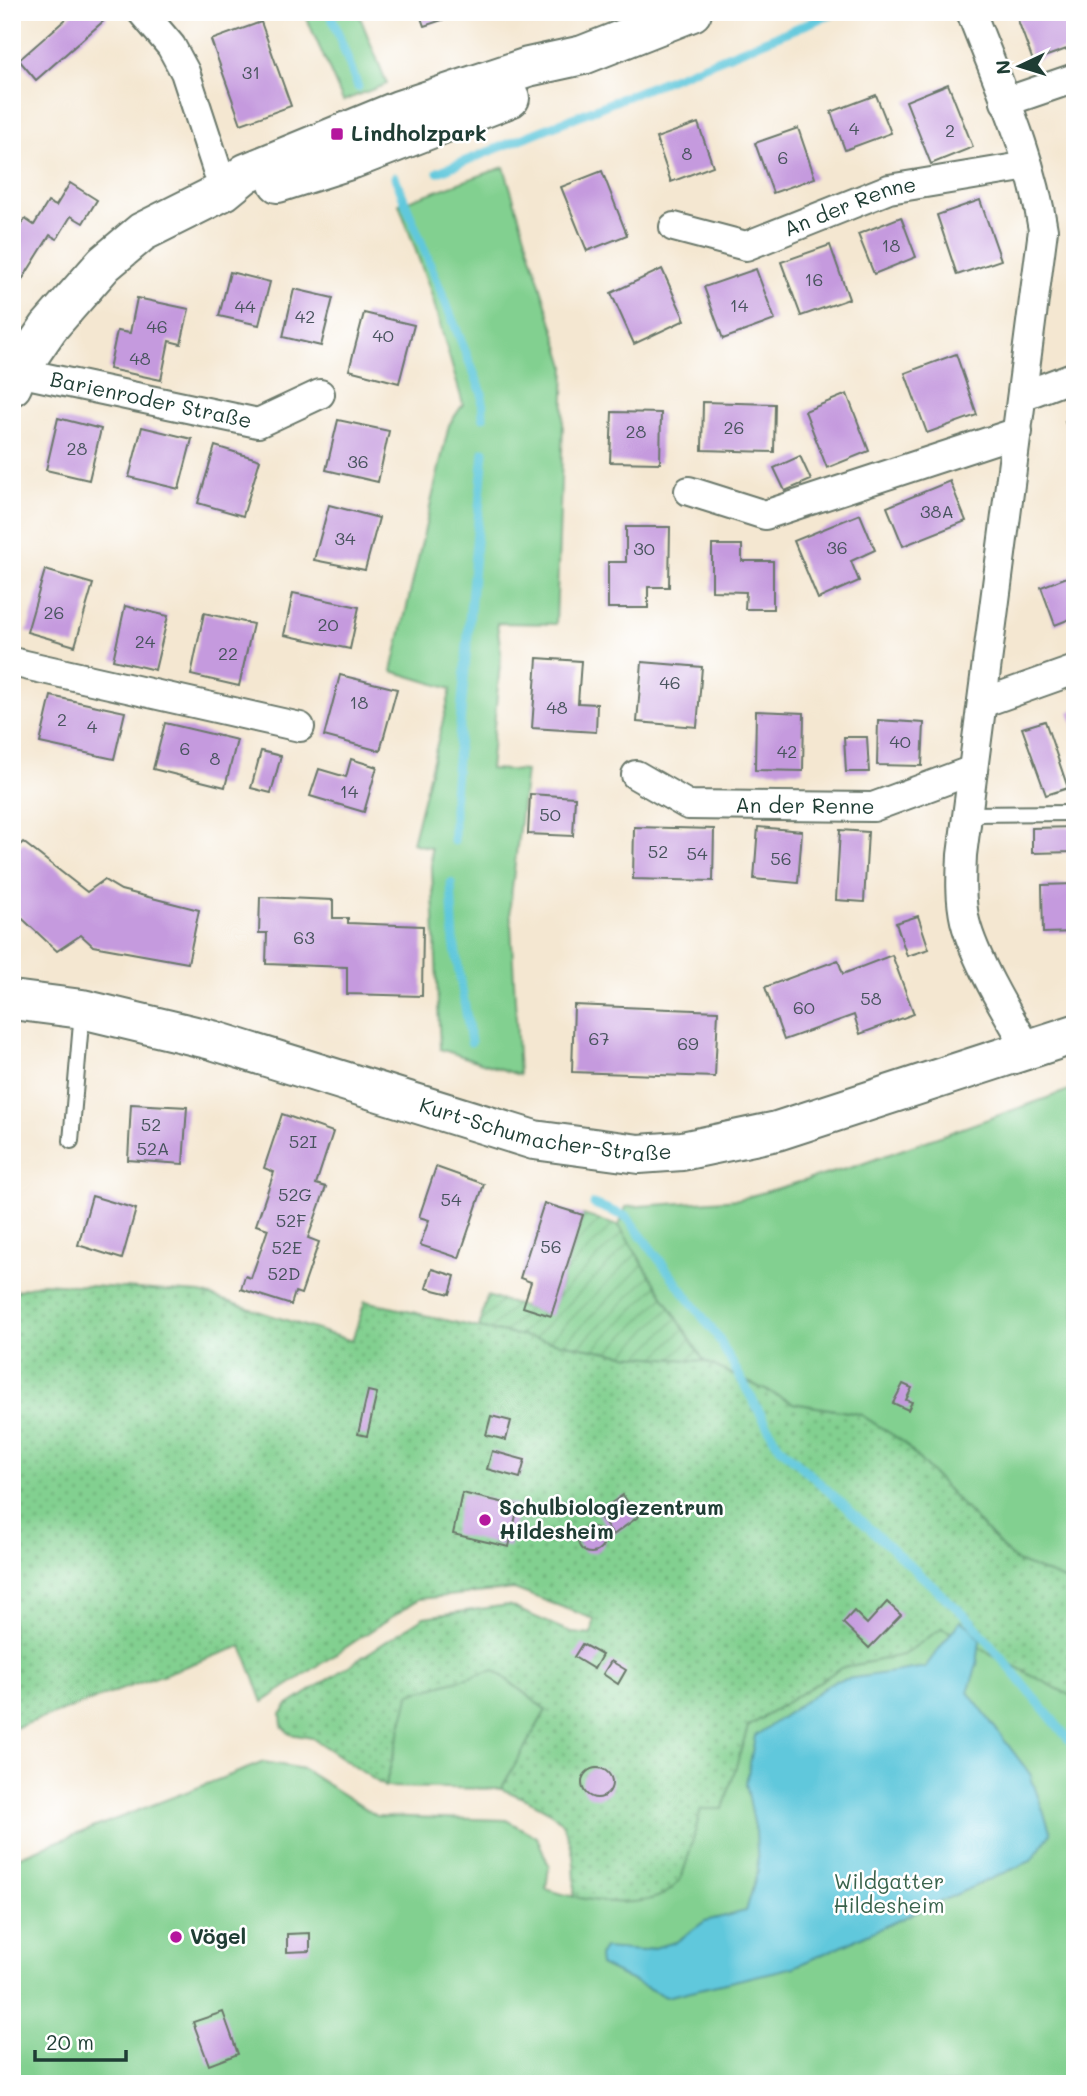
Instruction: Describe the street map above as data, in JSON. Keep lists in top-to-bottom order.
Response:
{
  "streets": {
    "street": ["An der Renne", "Barienroder Straße", "Kurt-Schumacher-Straße"]
  },
  "parks": ["Wildgatter Hildesheim"],
  "places": {
    "transit": ["Lindholzpark"],
    "other": ["Schulbiologiezentrum Hildesheim", "Vögel"]
  },
  "house_numbers": [
    "31",
    "4",
    "2",
    "8",
    "6",
    "18",
    "16",
    "14",
    "44",
    "42",
    "46",
    "40",
    "48",
    "26",
    "28",
    "28",
    "36",
    "38A",
    "34",
    "36",
    "30",
    "26",
    "20",
    "24",
    "22",
    "46",
    "18",
    "48",
    "2",
    "4",
    "40",
    "6",
    "42",
    "8",
    "14",
    "50",
    "52",
    "54",
    "56",
    "63",
    "58",
    "60",
    "67",
    "69",
    "52",
    "52I",
    "52A",
    "52G",
    "54",
    "52F",
    "56",
    "52E",
    "52D"
  ],
  "scale_bar": "20 m",
  "north": "left"
}
